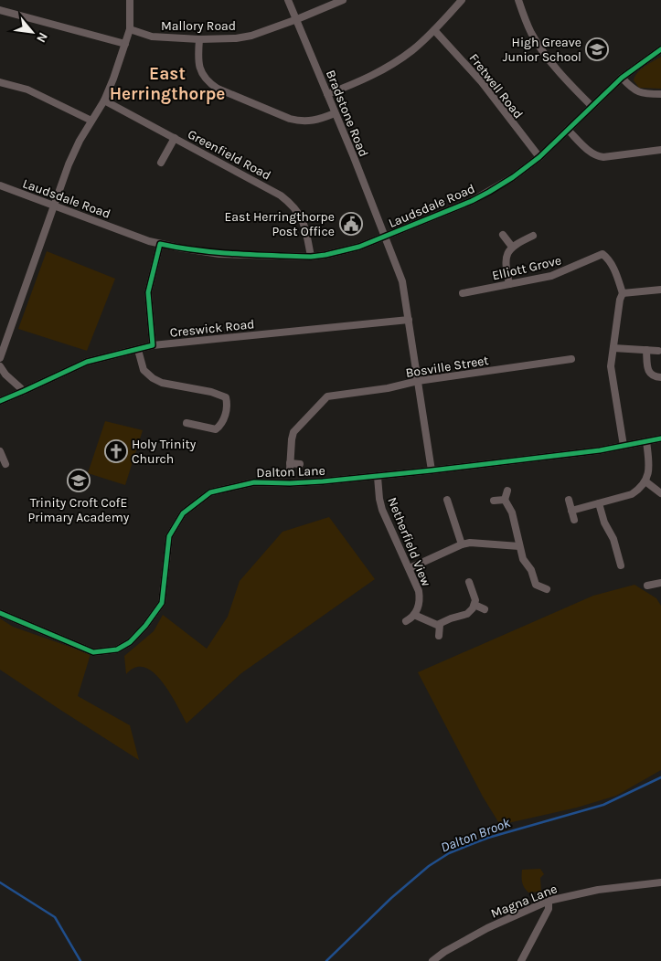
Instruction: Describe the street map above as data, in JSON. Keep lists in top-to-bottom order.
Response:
{
  "streets": {
    "street": [
      "Mallory Road",
      "Fretwell Road",
      "Bradstone Road",
      "Greenfield Road",
      "Laudsdale Road",
      "Elliott Grove",
      "Creswick Road",
      "Bosville Street",
      "Dalton Lane",
      "Netherfield View",
      "Magna Lane"
    ]
  },
  "crossings": [
    ["Mallory Road", "Bradstone Road"],
    ["Fretwell Road", "Laudsdale Road"],
    ["Bradstone Road", "Laudsdale Road"],
    ["Bradstone Road", "Creswick Road"],
    ["Bradstone Road", "Bosville Street"],
    ["Bradstone Road", "Dalton Lane"],
    ["Greenfield Road", "Laudsdale Road"],
    ["Dalton Lane", "Netherfield View"]
  ],
  "districts": ["East Herringthorpe"],
  "water": ["Dalton Brook"],
  "places": {
    "school or university": ["High Greave Junior School", "Trinity Croft CofE Primary Academy"],
    "public building": ["East Herringthorpe Post Office"],
    "church": ["Holy Trinity Church"]
  },
  "north": "bottom right"
}
